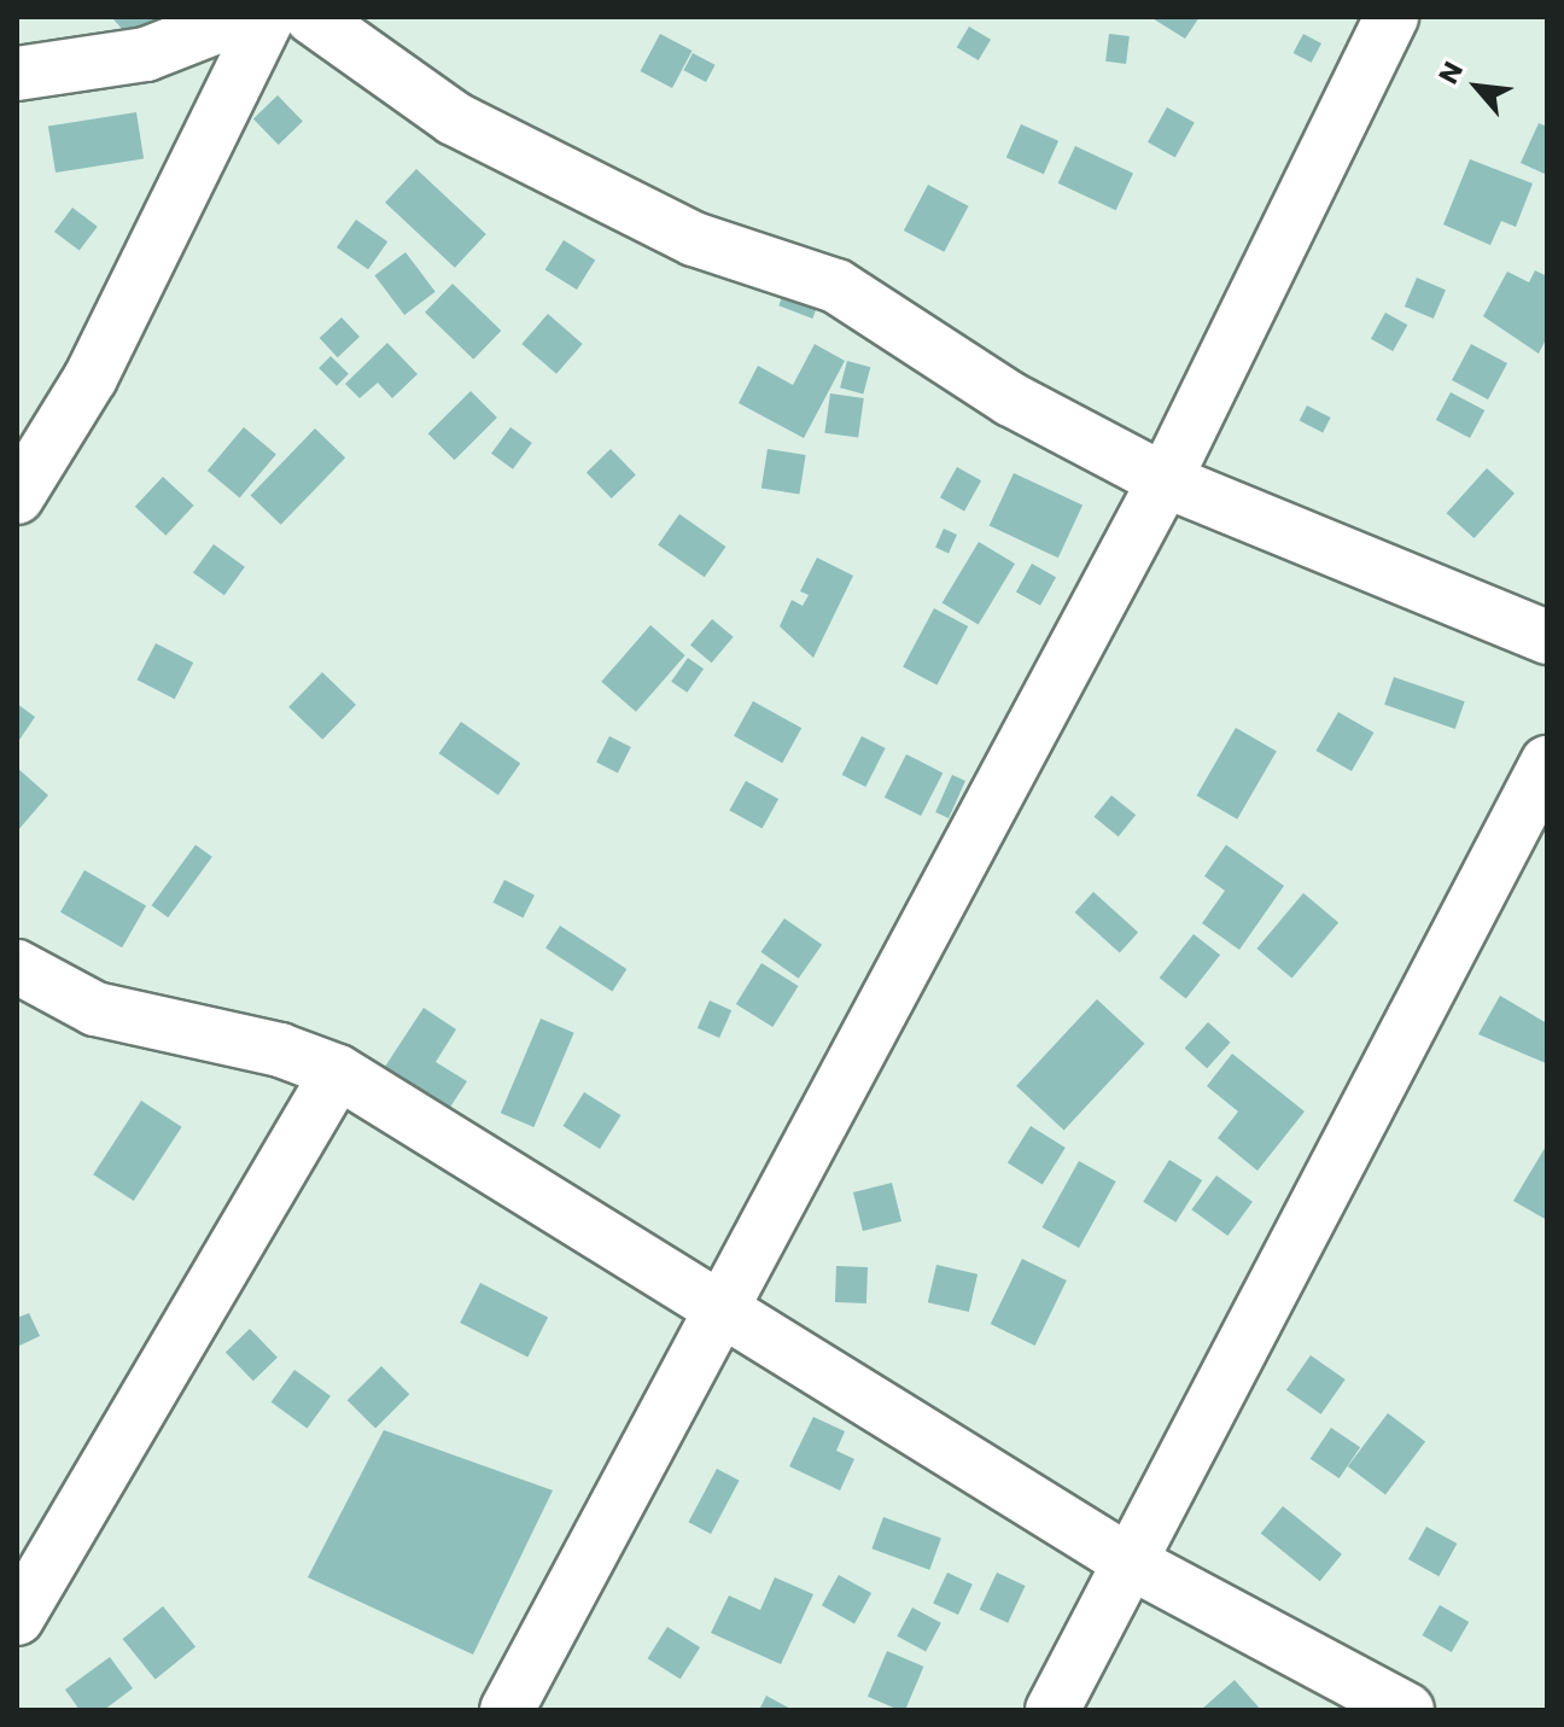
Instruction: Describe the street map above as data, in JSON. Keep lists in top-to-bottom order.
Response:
{
  "north": "top left"
}
